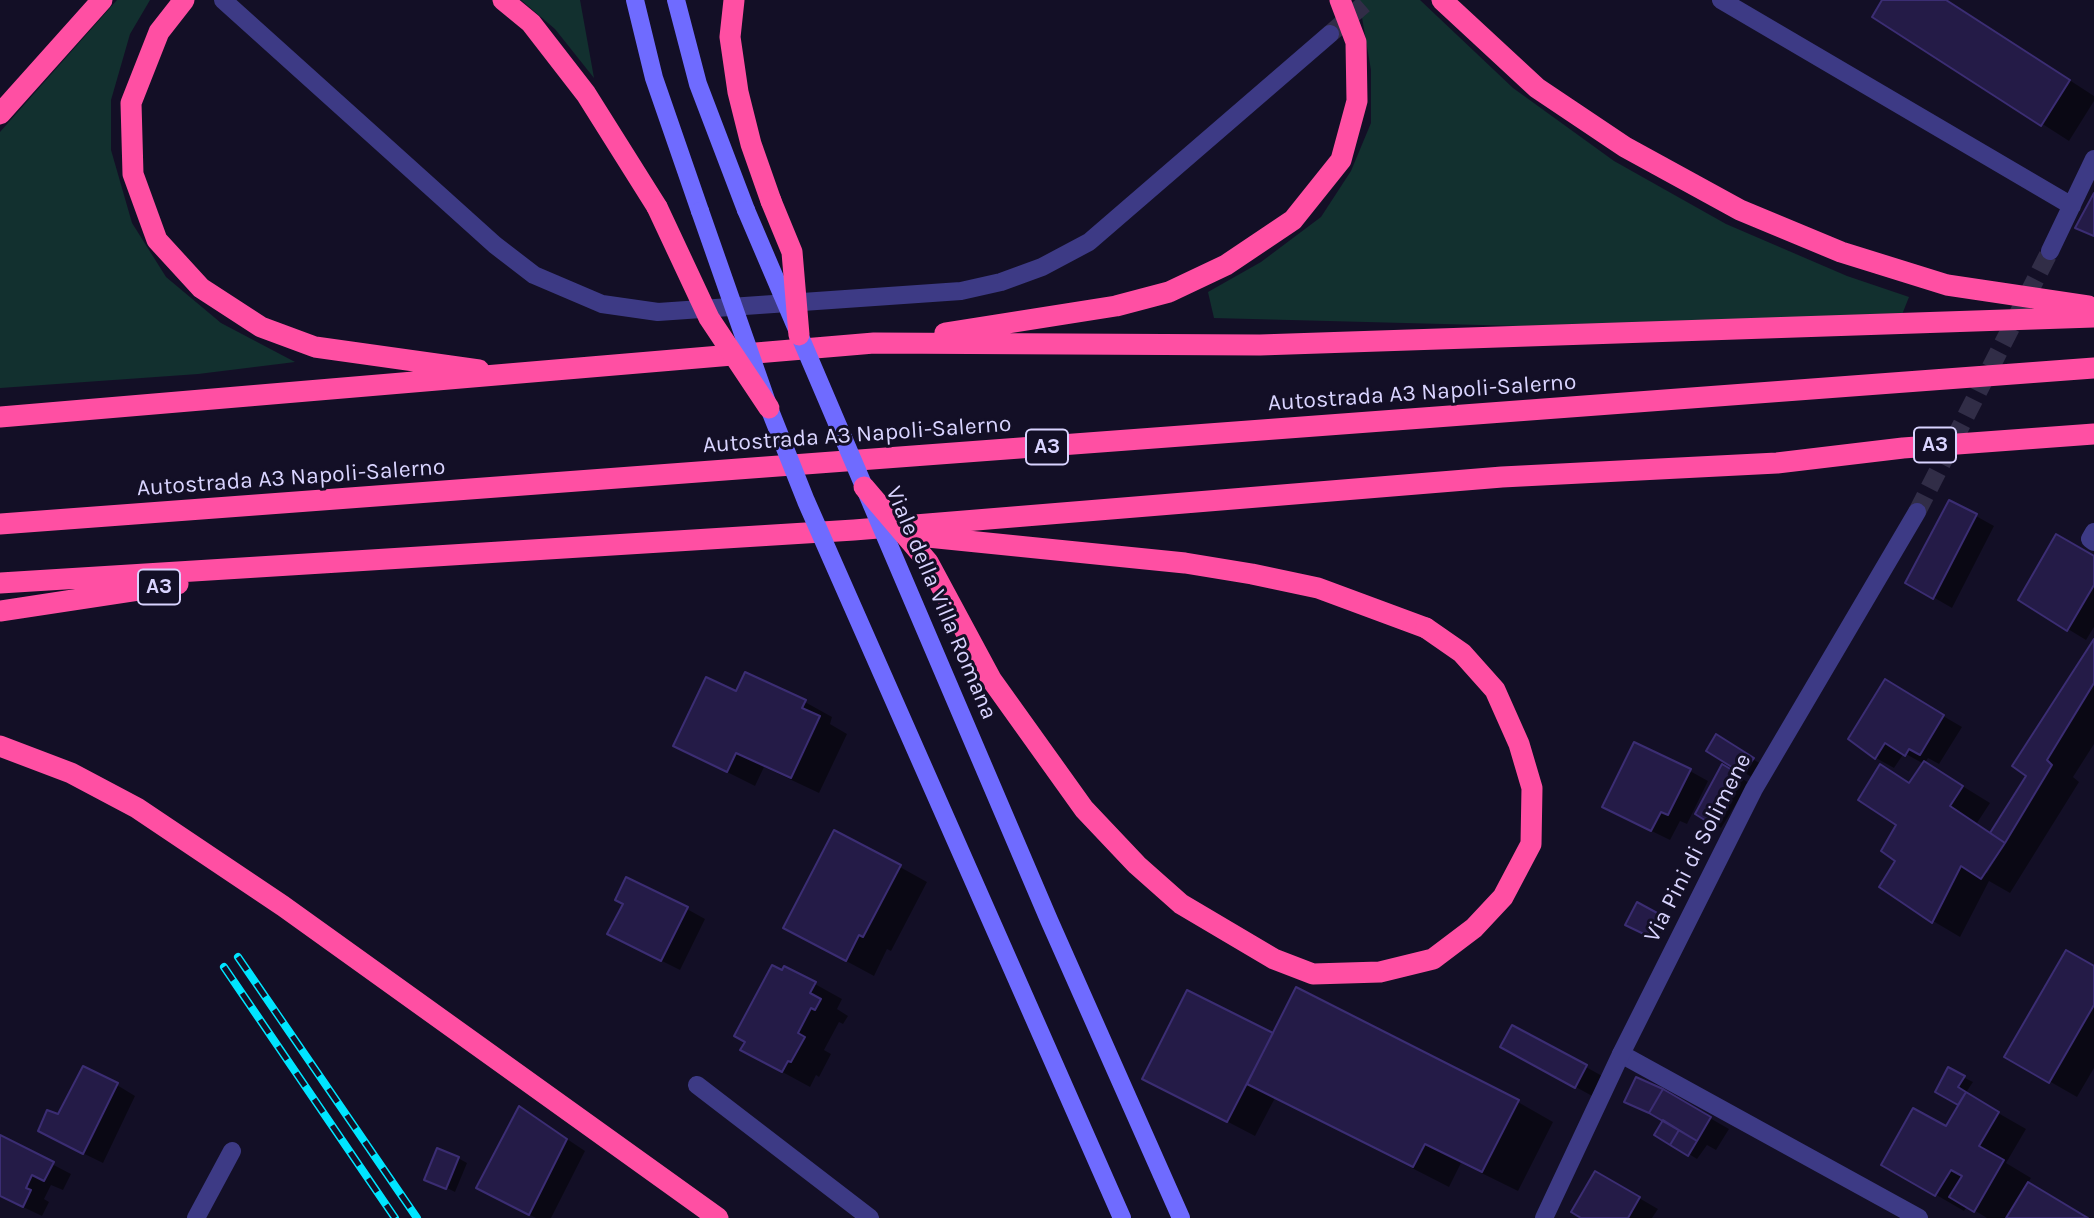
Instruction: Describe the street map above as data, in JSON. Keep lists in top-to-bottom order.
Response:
{
  "streets": {
    "highway": ["Autostrada A3 Napoli-Salerno", "A3"],
    "main road": ["Viale della Villa Romana"],
    "street": ["Via Pini di Solimene"]
  }
}
